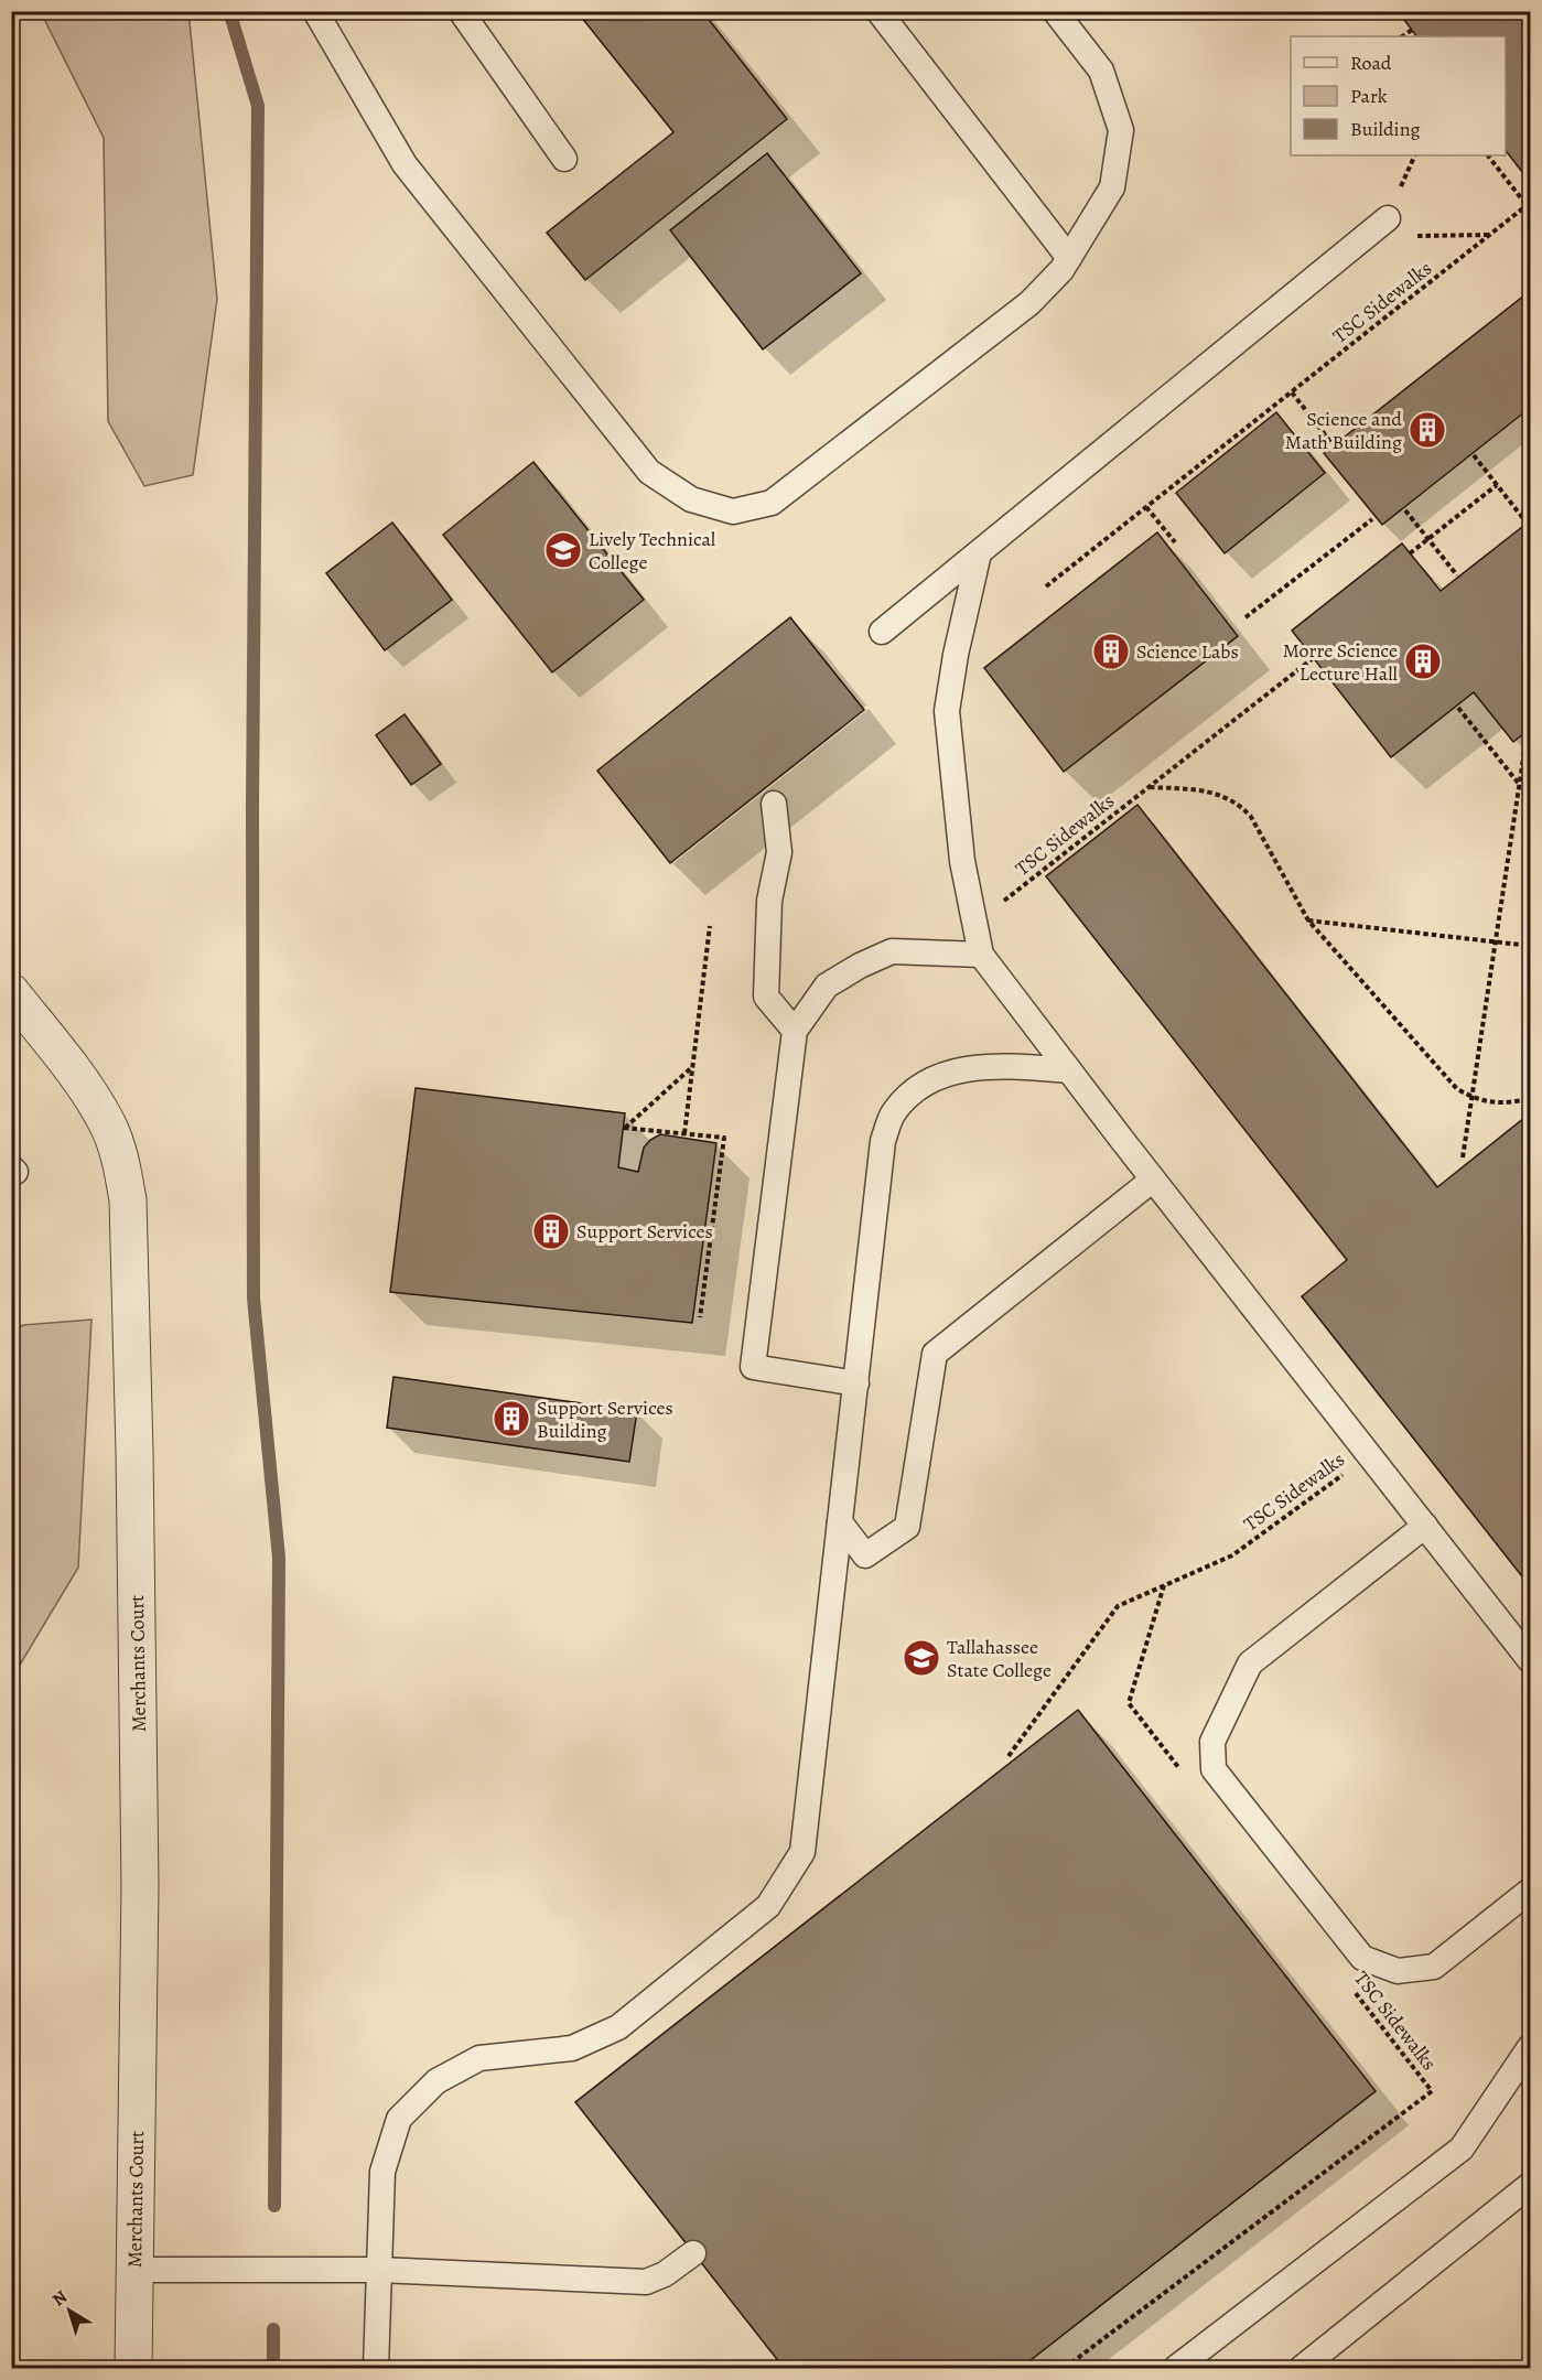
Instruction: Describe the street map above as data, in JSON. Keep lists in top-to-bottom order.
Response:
{
  "streets": {
    "street": ["Merchants Court"],
    "path": ["TSC Sidewalks"]
  },
  "places": {
    "building": [
      "Science and Math Building",
      "Science Labs",
      "Morre Science Lecture Hall",
      "Support Services",
      "Support Services Building"
    ],
    "school or university": ["Lively Technical College", "Tallahassee State College"]
  },
  "legend": ["Road", "Park", "Building"],
  "north": "top left"
}
